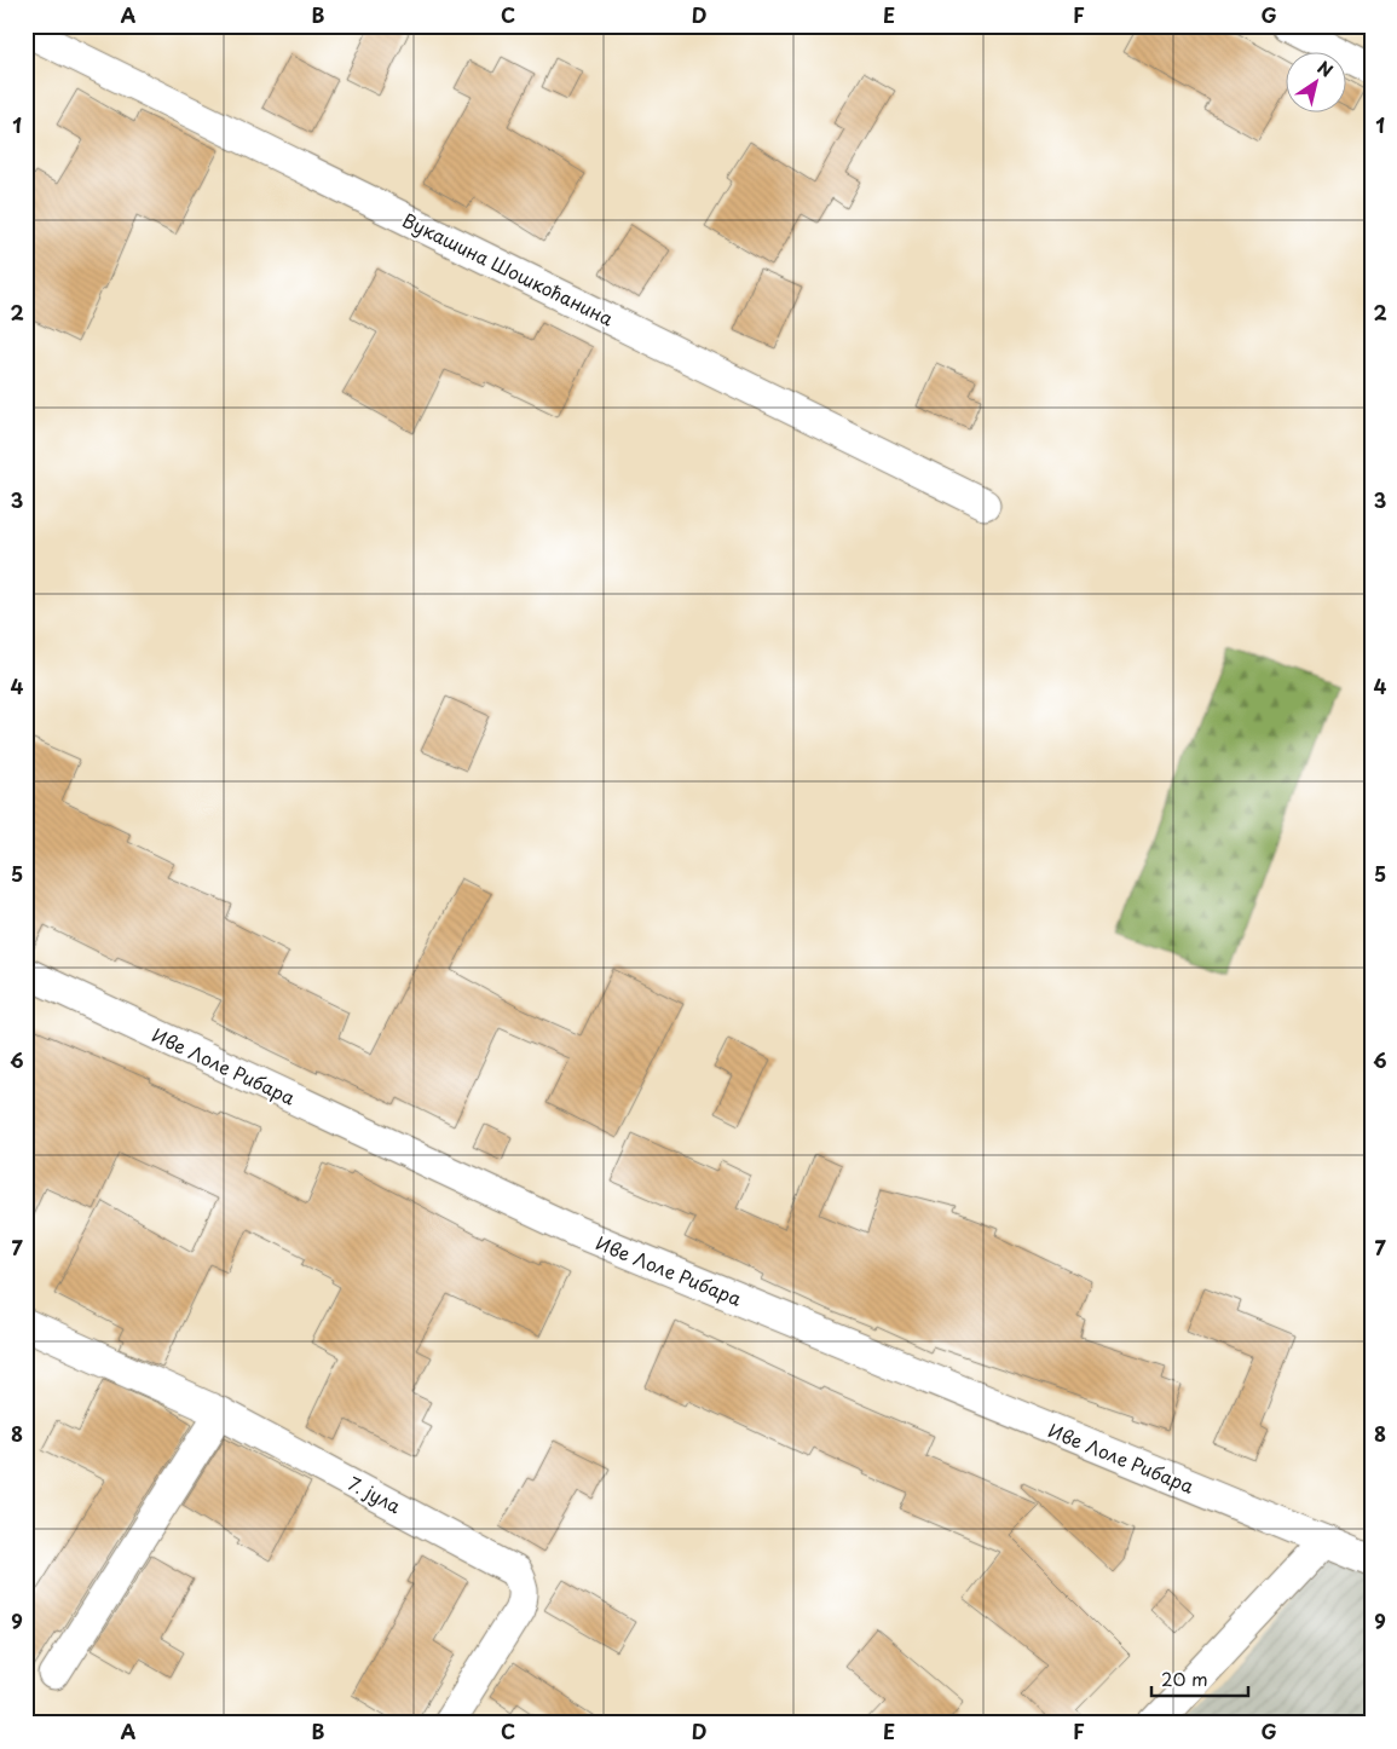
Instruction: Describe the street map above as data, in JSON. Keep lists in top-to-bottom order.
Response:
{
  "streets": {
    "street": ["Вукашина Шошкоћанина", "Иве Лоле Рибара", "7. јула"]
  },
  "scale_bar": "20 m",
  "north": "top right",
  "grid": {
    "columns": [
      "A",
      "B",
      "C",
      "D",
      "E",
      "F",
      "G"
    ],
    "rows": [
      "1",
      "2",
      "3",
      "4",
      "5",
      "6",
      "7",
      "8",
      "9"
    ]
  }
}
